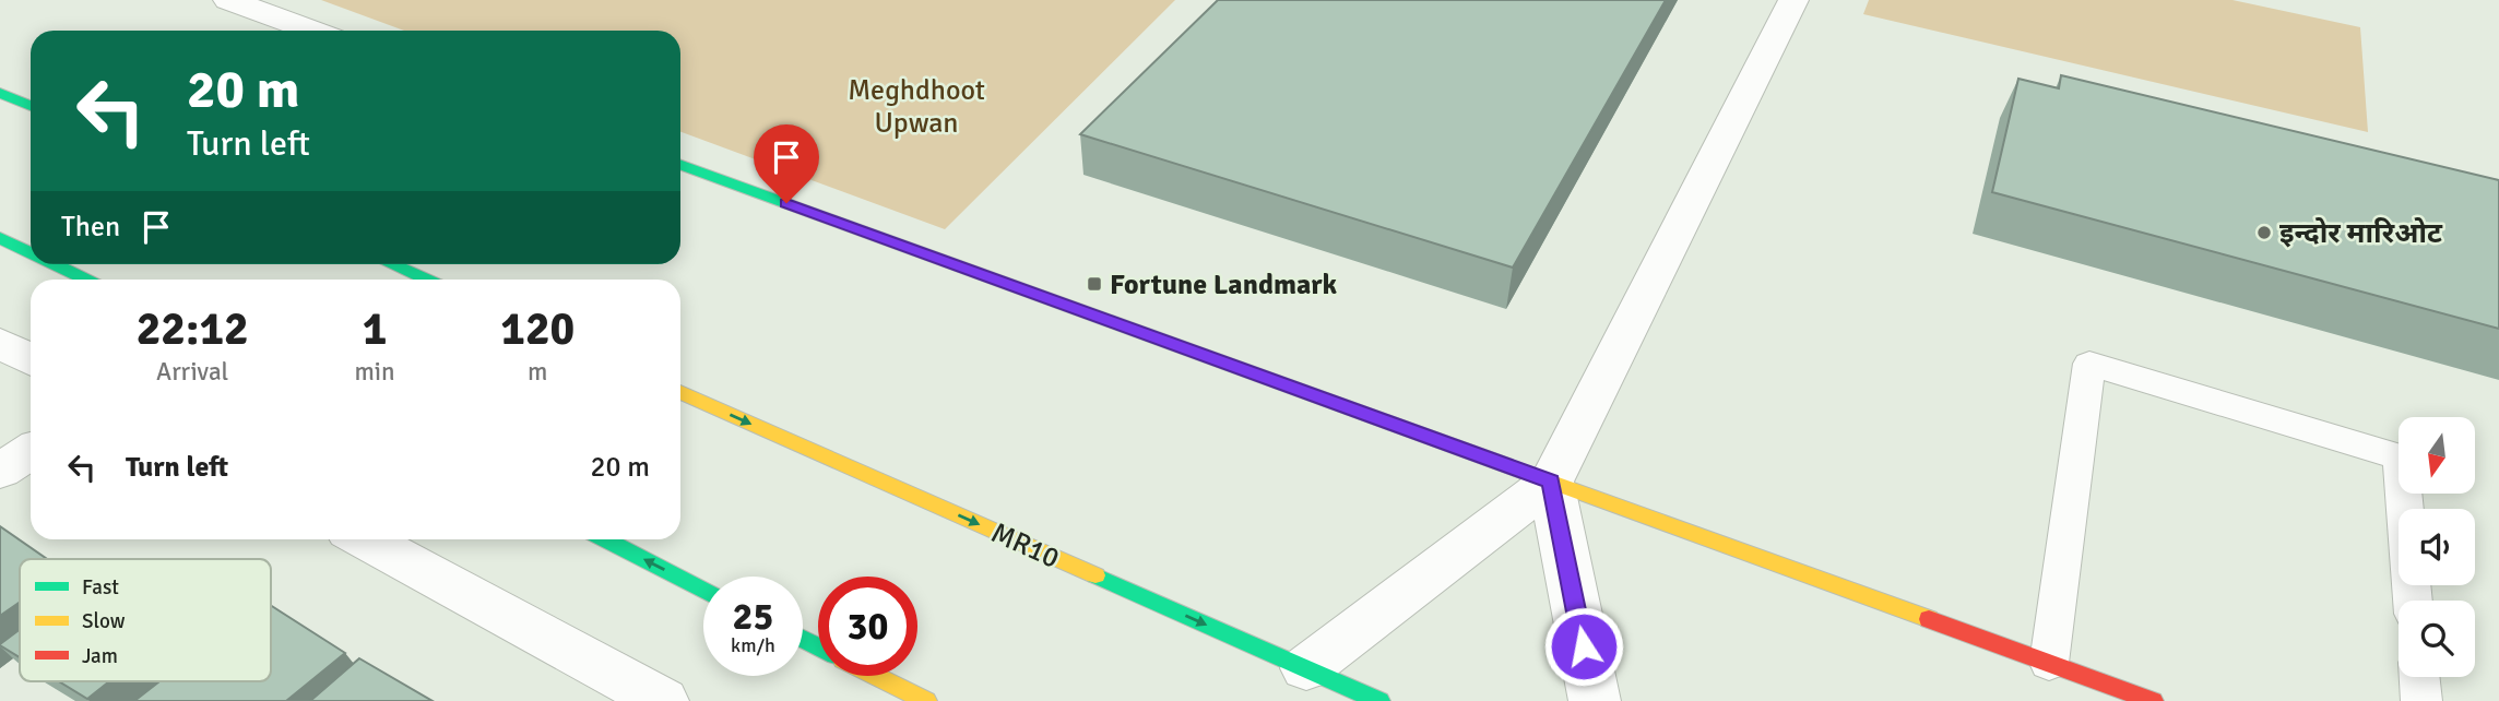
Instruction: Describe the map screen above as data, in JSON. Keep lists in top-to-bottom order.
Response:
{
  "streets": {
    "street": ["MR10"]
  },
  "one_way": ["MR10"],
  "parks": ["Meghdhoot Upwan"],
  "places": {
    "other": ["इन्दोर मारिओट"],
    "transit": ["Fortune Landmark"]
  },
  "legend": ["Fast", "Slow", "Jam"],
  "north": "bottom",
  "page": {
    "turn": ["20 m", "Turn left"],
    "then": "Then",
    "eta": [
      "22:12",
      "Arrival",
      "1",
      "min",
      "120",
      "m"
    ],
    "list": [
      {
        "name": "Turn left",
        "value": "20 m"
      }
    ],
    "speed": "25 km/h",
    "limit": "30"
  }
}
